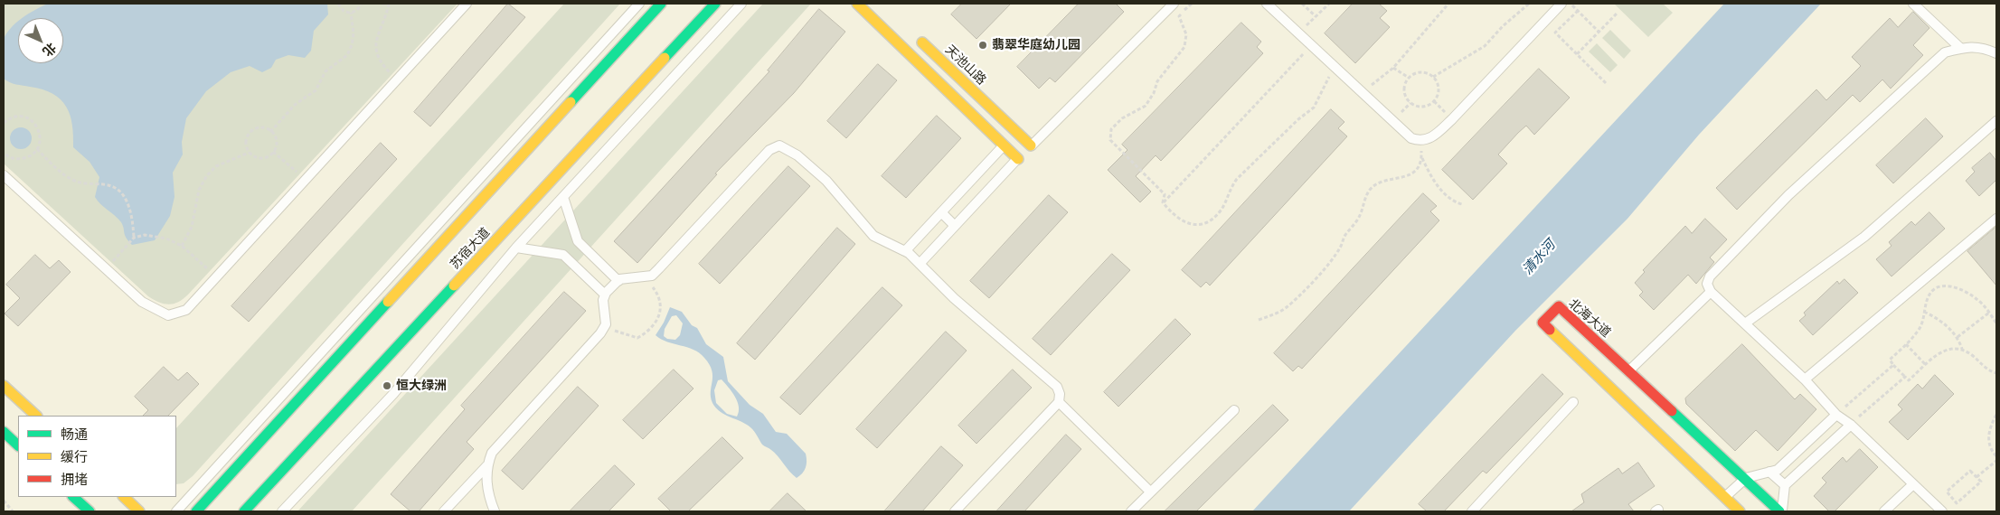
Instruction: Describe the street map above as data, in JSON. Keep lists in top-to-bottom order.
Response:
{
  "streets": {
    "main road": ["天池山路", "苏宿大道", "北海大道"]
  },
  "water": ["清水河"],
  "places": ["翡翠华庭幼儿园", "恒大绿洲"],
  "legend": ["畅通", "缓行", "拥堵"],
  "north": "bottom right"
}
